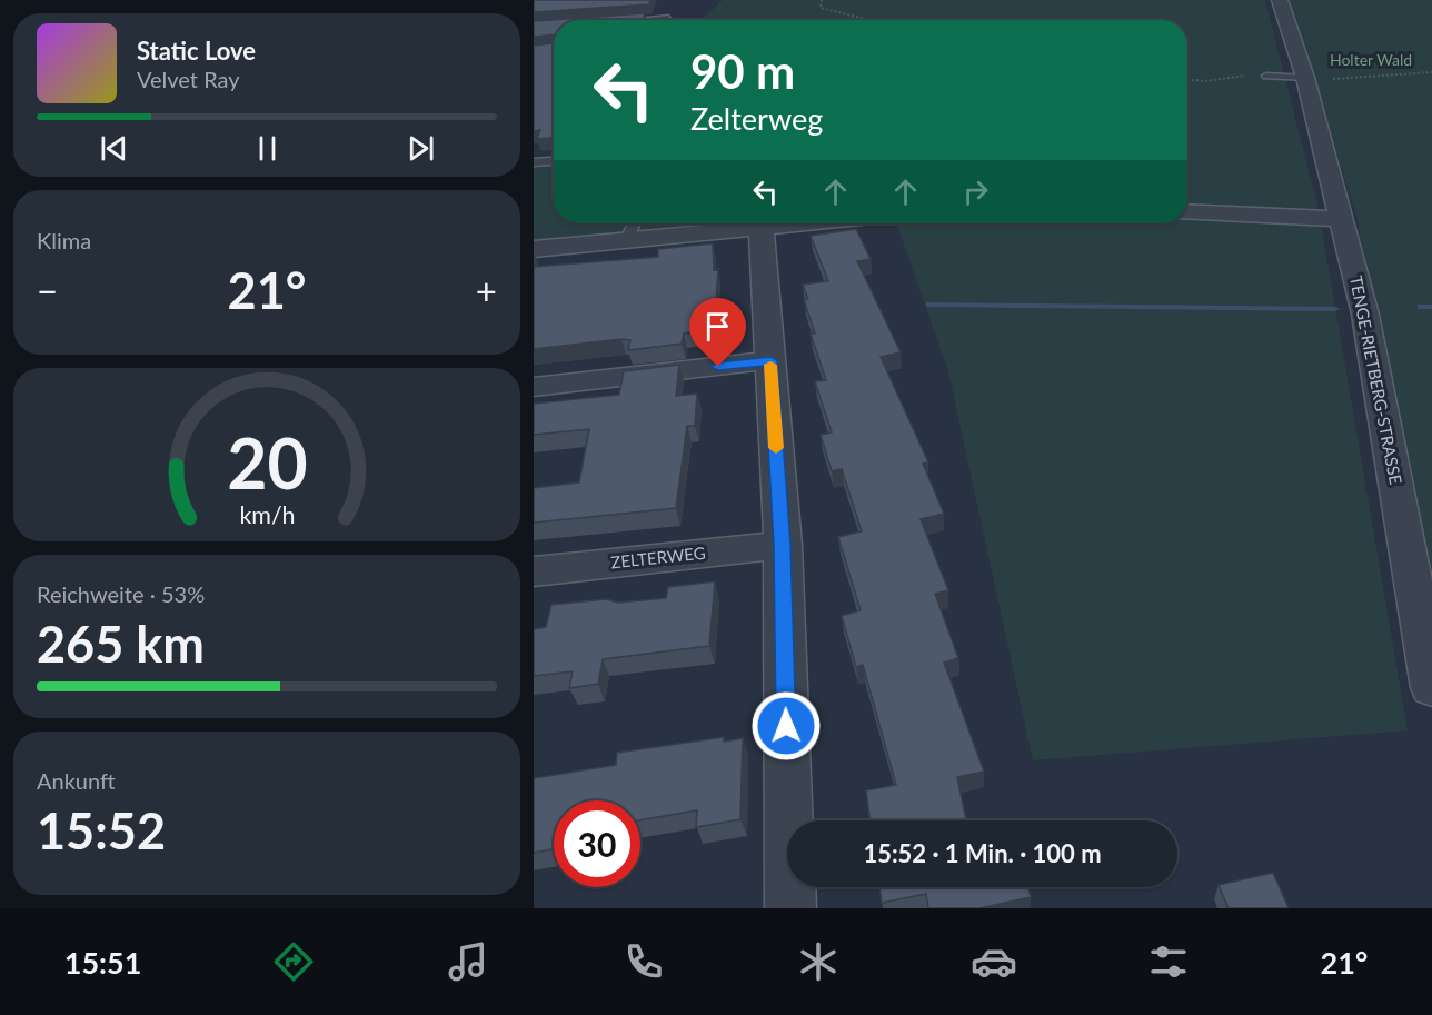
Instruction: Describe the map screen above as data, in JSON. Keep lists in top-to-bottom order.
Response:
{
  "streets": {
    "street": ["TENGE-RIETBERG-STRASSE", "ZELTERWEG"]
  },
  "parks": ["Holter Wald"],
  "page": {
    "turn": ["90 m", "Zelterweg"],
    "song": ["Static Love", "Velvet Ray"],
    "tile": [
      "Klima",
      ["Reichweite · 53%", "265 km"],
      ["Ankunft", "15:52"]
    ],
    "heat": ["−", "21°", "+"],
    "limit": "30",
    "trip": "15:52 · 1 Min. · 100 m",
    "tabs": ["15:51", "21°"],
    "gauge": ["20", "km/h"]
  }
}
